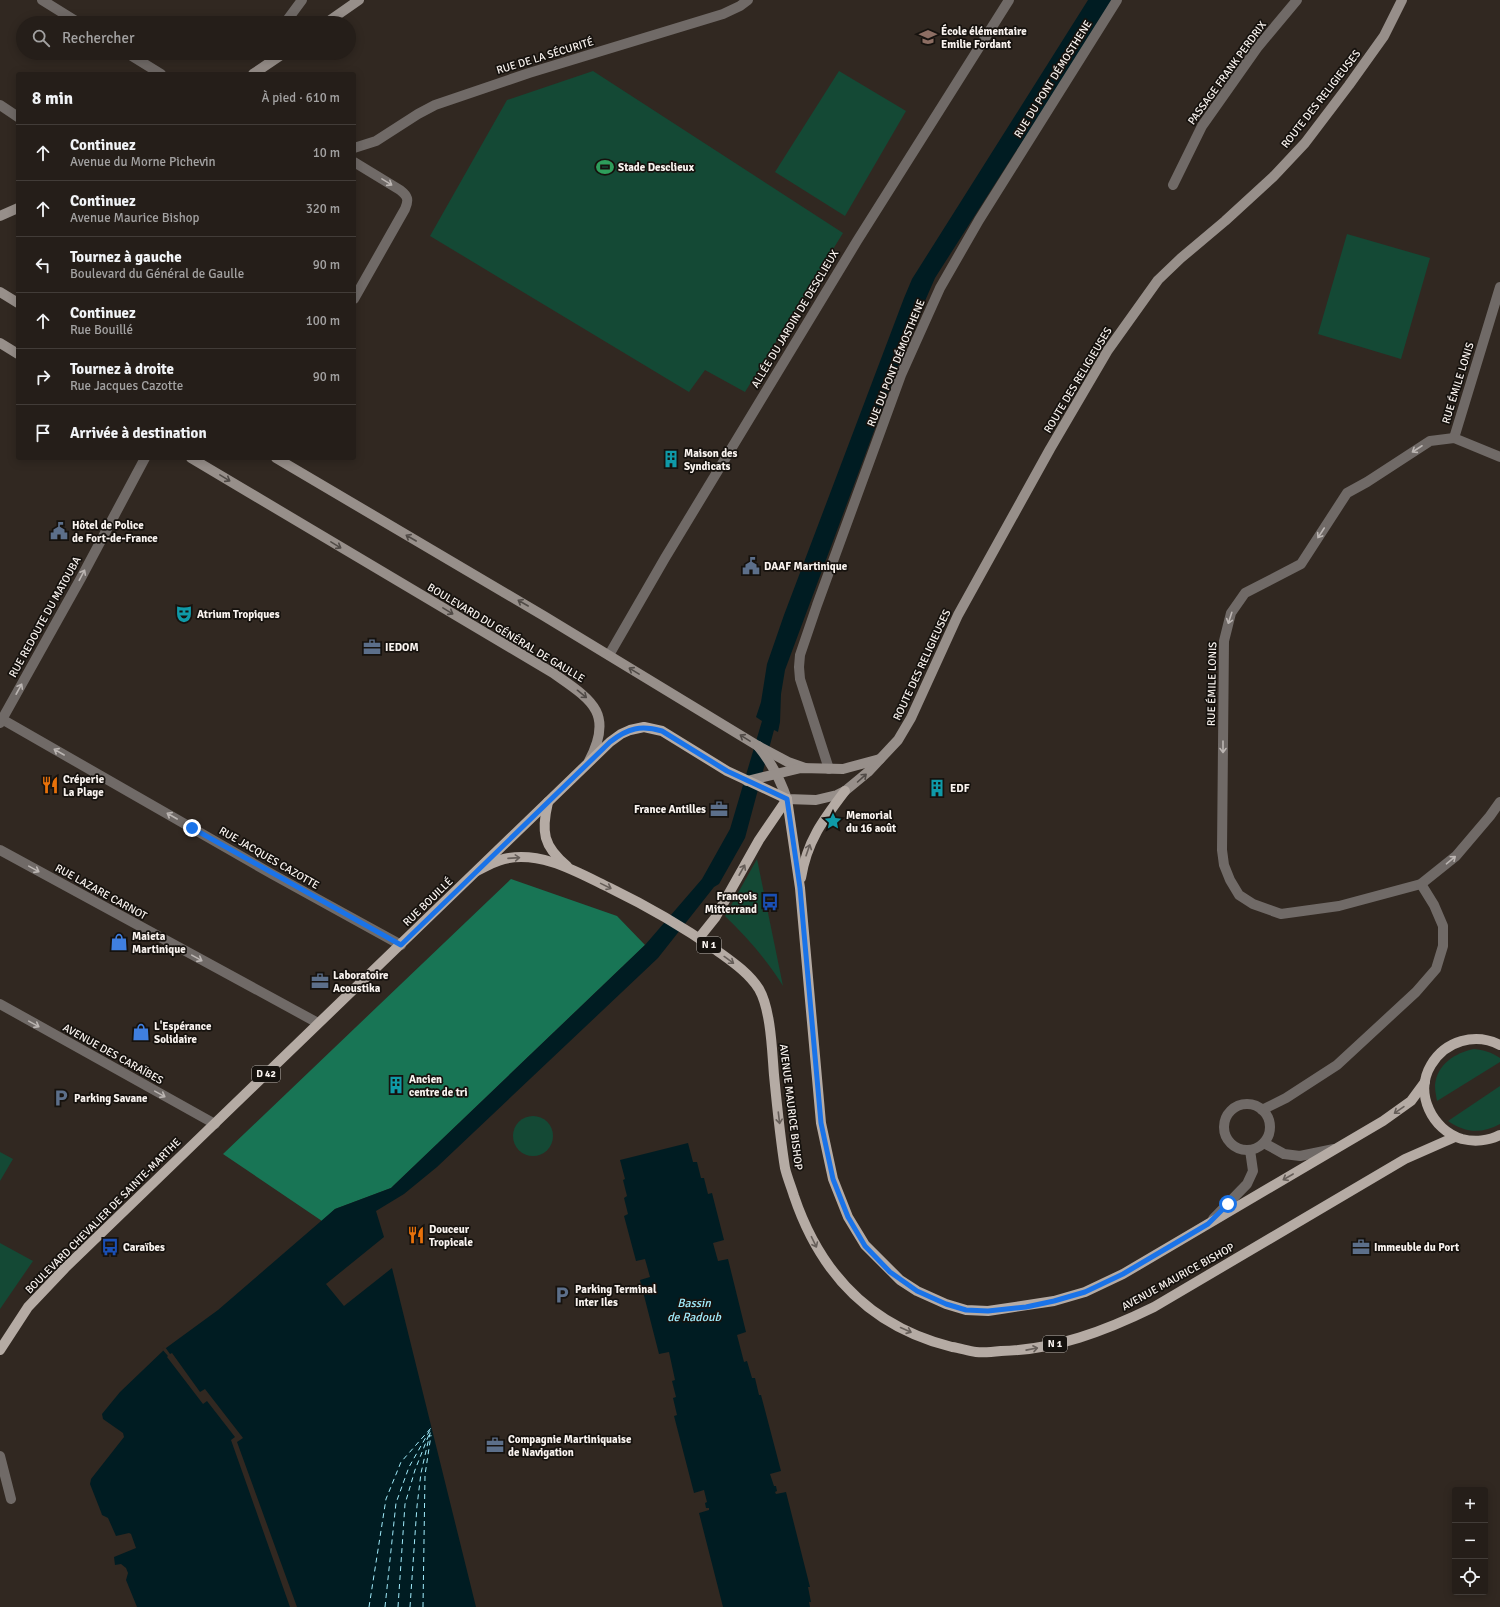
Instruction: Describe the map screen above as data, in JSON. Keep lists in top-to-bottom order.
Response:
{
  "streets": {
    "main road": [
      "ROUTE DES RELIGIEUSES",
      "BOULEVARD DU GÉNÉRAL DE GAULLE",
      "RUE BOUILLÉ",
      "N 1",
      "D 42",
      "AVENUE MAURICE BISHOP",
      "BOULEVARD CHEVALIER DE SAINTE-MARTHE"
    ],
    "street": [
      "RUE DE LA SÉCURITÉ",
      "PASSAGE FRANK PERDRIX",
      "RUE DU PONT DÉMOSTHENE",
      "ALLÉE DU JARDIN DE DESCLIEUX",
      "RUE ÉMILE LONIS",
      "RUE REDOUTE DU MATOUBA",
      "RUE JACQUES CAZOTTE",
      "RUE LAZARE CARNOT",
      "AVENUE DES CARAÏBES"
    ]
  },
  "crossings": [
    ["RUE REDOUTE DU MATOUBA", "RUE JACQUES CAZOTTE"],
    ["BOULEVARD DU GÉNÉRAL DE GAULLE", "RUE BOUILLÉ"],
    ["RUE JACQUES CAZOTTE", "RUE BOUILLÉ"],
    ["RUE LAZARE CARNOT", "RUE BOUILLÉ"],
    ["RUE BOUILLÉ", "AVENUE DES CARAÏBES"],
    ["RUE BOUILLÉ", "AVENUE MAURICE BISHOP"],
    ["RUE BOUILLÉ", "BOULEVARD CHEVALIER DE SAINTE-MARTHE"],
    ["AVENUE DES CARAÏBES", "BOULEVARD CHEVALIER DE SAINTE-MARTHE"]
  ],
  "one_way": [
    "RUE REDOUTE DU MATOUBA",
    "RUE JACQUES CAZOTTE",
    "RUE LAZARE CARNOT",
    "AVENUE DES CARAÏBES"
  ],
  "water": ["Bassin de Radoub"],
  "places": {
    "school or university": ["École élémentaire Emilie Fordant"],
    "sports": ["Stade Desclieux"],
    "building": ["Maison des Syndicats", "EDF", "Ancien centre de tri"],
    "public building": ["Hôtel de Police de Fort-de-France", "DAAF Martinique"],
    "theatre": ["Atrium Tropiques"],
    "office": [
      "IEDOM",
      "France Antilles",
      "Laboratoire Acoustika",
      "Immeuble du Port",
      "Compagnie Martiniquaise de Navigation"
    ],
    "restaurant": ["Créperie La Plage", "Douceur Tropicale"],
    "place": ["Memorial du 16 août"],
    "bus stop": ["François Mitterrand", "Caraïbes"],
    "shop": ["Maieta Martinique", "L'Espérance Solidaire"],
    "parking": ["Parking Savane", "Parking Terminal Inter Iles"]
  },
  "page": {
    "search": "Rechercher",
    "heading": ["8 min", "À pied · 610 m"],
    "list": [
      ["Continuez", "Avenue du Morne Pichevin", "10 m"],
      ["Continuez", "Avenue Maurice Bishop", "320 m"],
      ["Tournez à gauche", "Boulevard du Général de Gaulle", "90 m"],
      ["Continuez", "Rue Bouillé", "100 m"],
      ["Tournez à droite", "Rue Jacques Cazotte", "90 m"],
      "Arrivée à destination"
    ],
    "map_buttons": ["+", "−"]
  }
}
